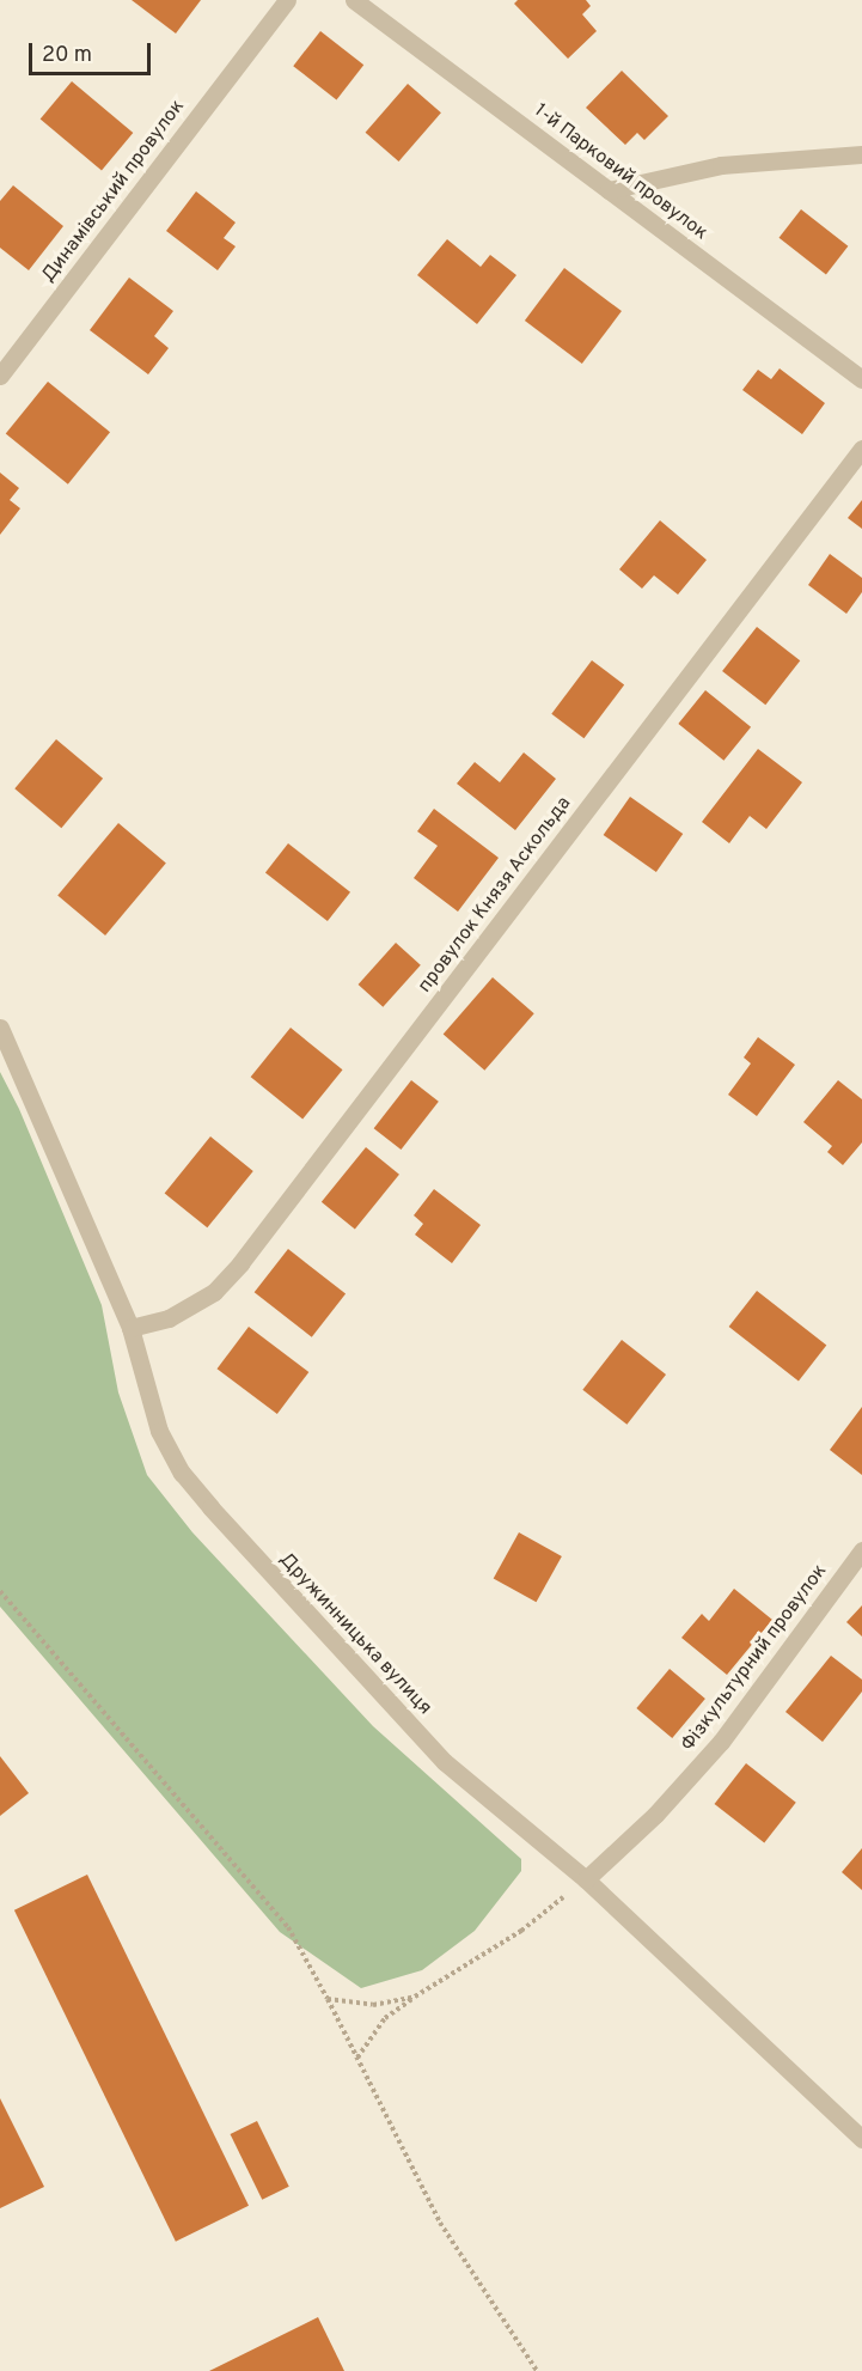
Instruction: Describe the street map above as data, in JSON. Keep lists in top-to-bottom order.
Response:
{
  "streets": {
    "street": [
      "1-й Парковий провулок",
      "Динамівський провулок",
      "провулок Князя Аскольда",
      "Дружинницька вулиця",
      "Фізкультурний провулок"
    ]
  },
  "crossings": [
    ["провулок Князя Аскольда", "Дружинницька вулиця"],
    ["Дружинницька вулиця", "Фізкультурний провулок"]
  ],
  "scale_bar": "20 m"
}
